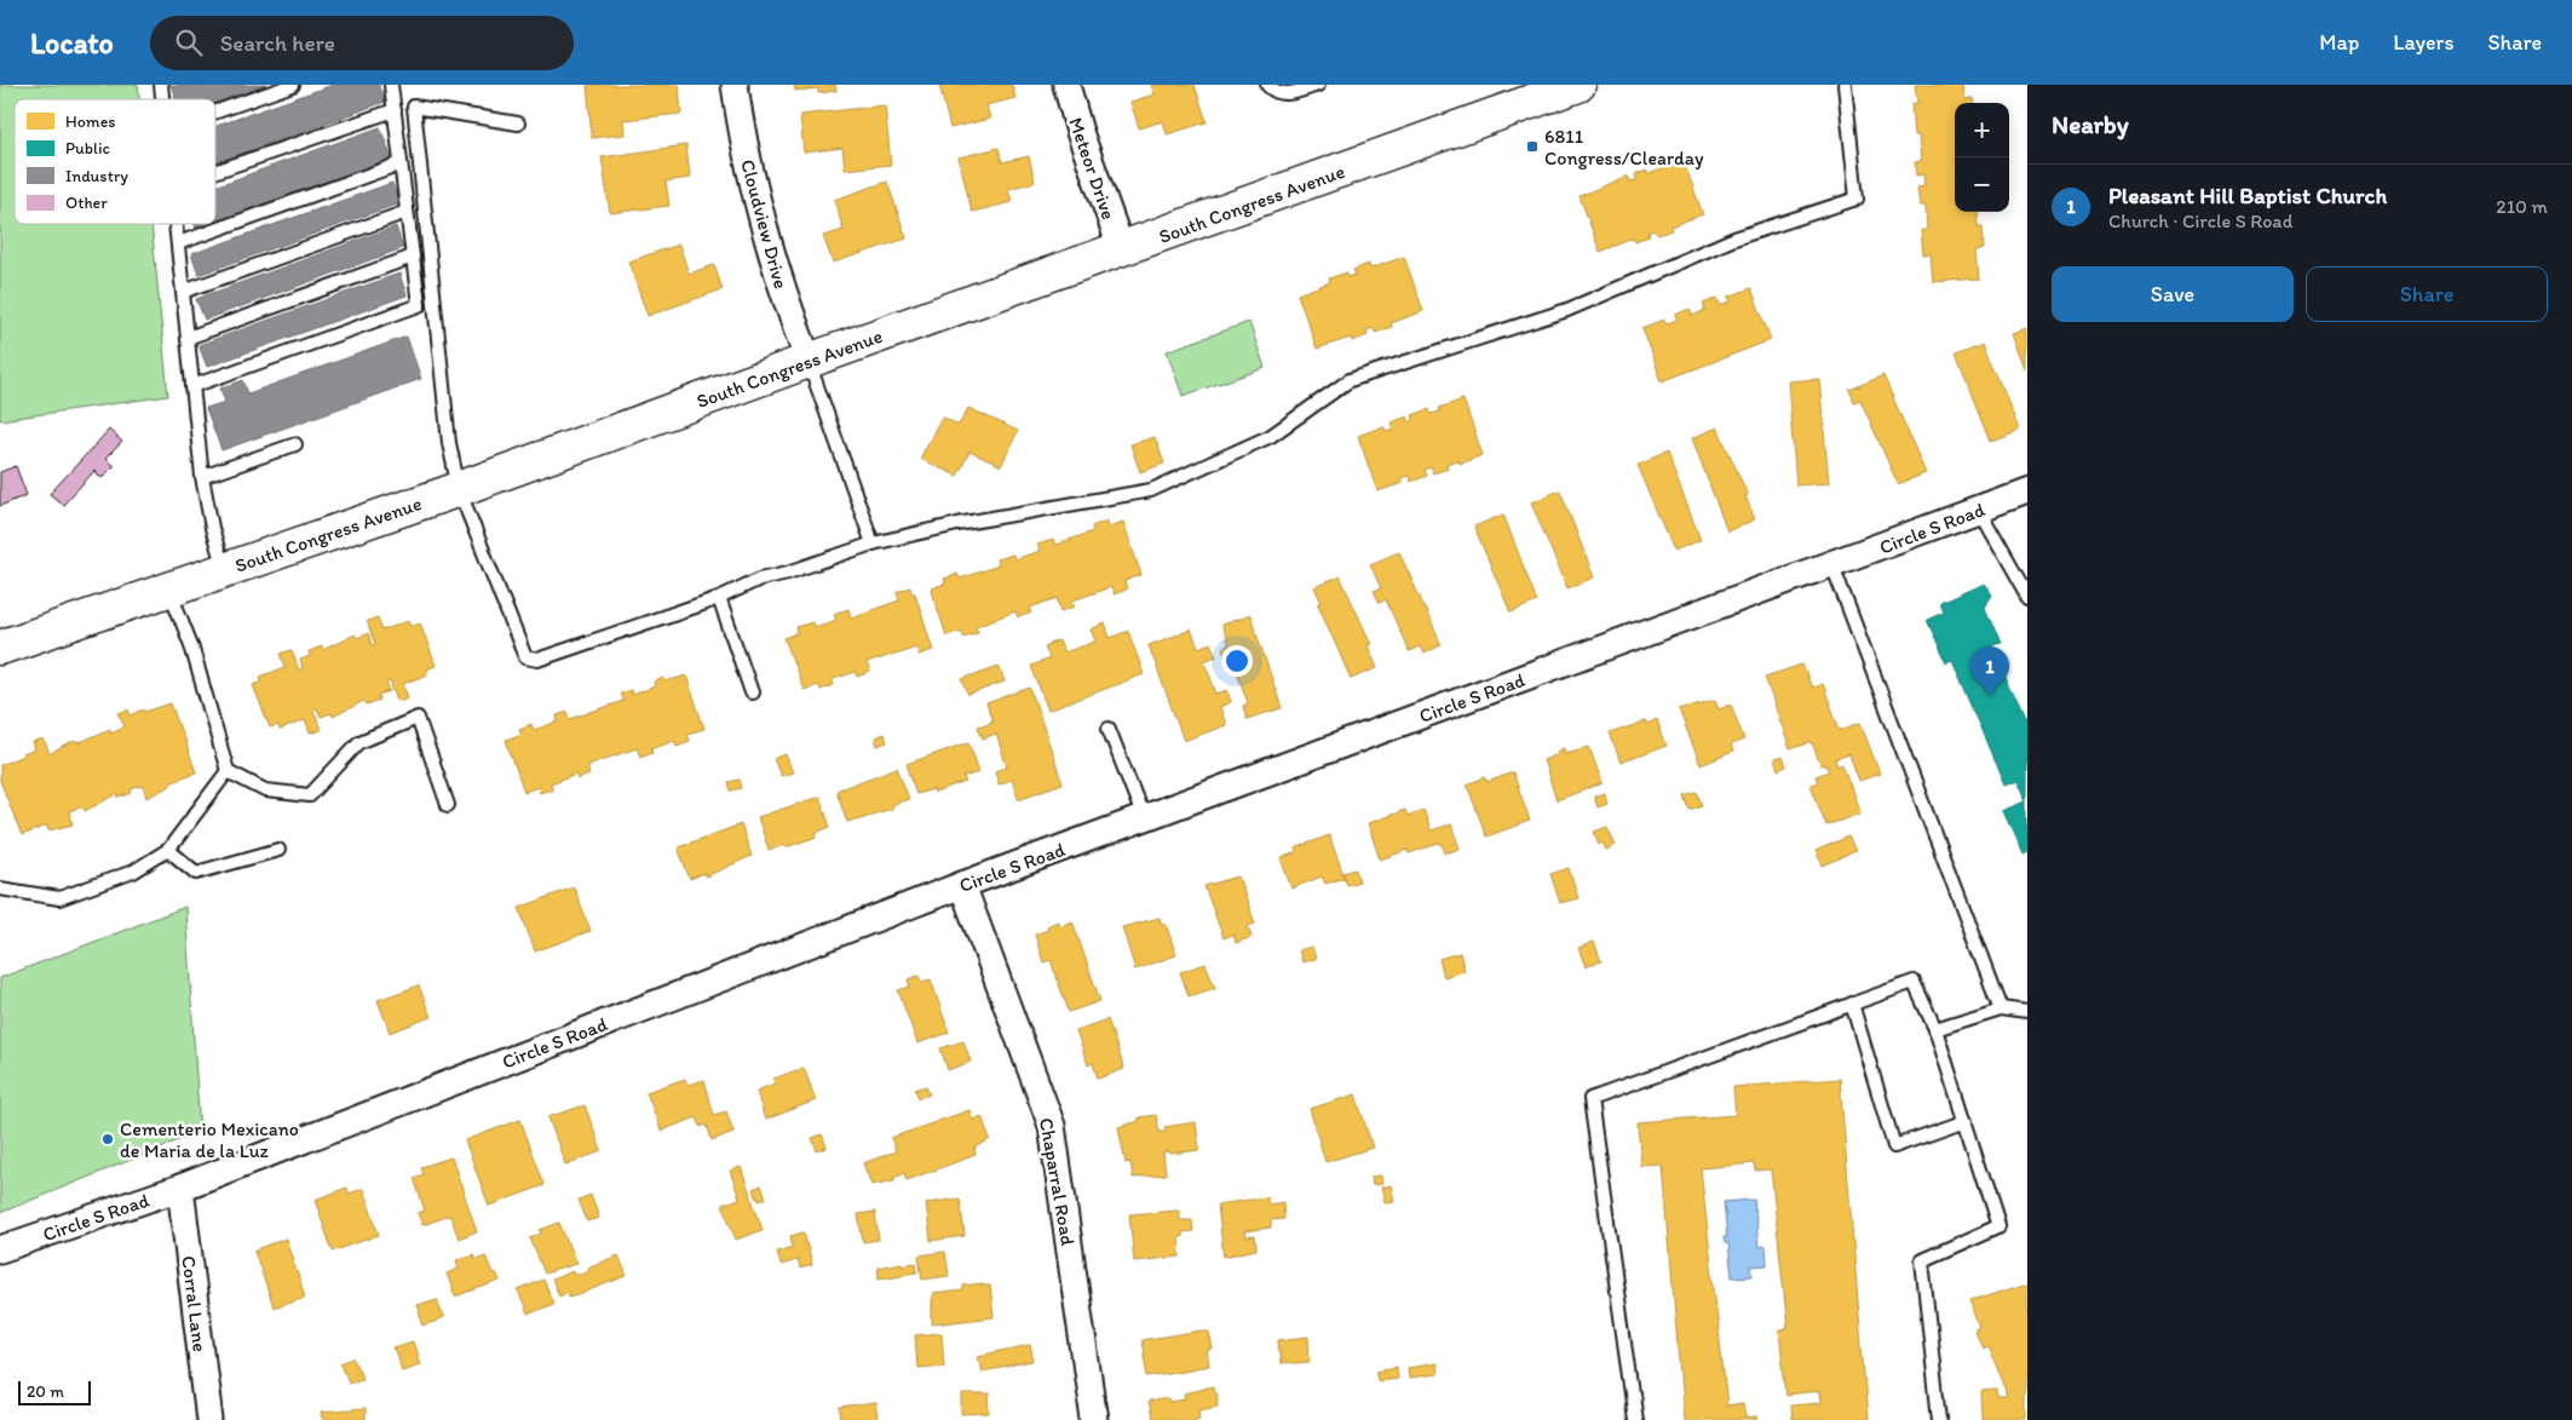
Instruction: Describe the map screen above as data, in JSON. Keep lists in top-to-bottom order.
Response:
{
  "streets": {
    "main road": ["South Congress Avenue"],
    "street": [
      "Meteor Drive",
      "Cloudview Drive",
      "Circle S Road",
      "Chaparral Road",
      "Corral Lane"
    ]
  },
  "crossings": [
    ["Meteor Drive", "South Congress Avenue"],
    ["South Congress Avenue", "Cloudview Drive"],
    ["Circle S Road", "Chaparral Road"],
    ["Circle S Road", "Corral Lane"]
  ],
  "places": {
    "transit": ["6811 Congress/Clearday"],
    "other": ["Cementerio Mexicano de Maria de la Luz"]
  },
  "legend": [
    "Homes",
    "Public",
    "Industry",
    "Other"
  ],
  "scale_bar": "20 m",
  "page": {
    "header": "Locato",
    "search": "Search here",
    "nav": ["Map", "Layers", "Share"],
    "heading": "Nearby",
    "map_buttons": ["+", "−"],
    "list": [
      {
        "mark": "1",
        "name": "Pleasant Hill Baptist Church",
        "note": "Church · Circle S Road",
        "value": "210 m"
      }
    ],
    "buttons": ["Save", "Share"],
    "pins": "1",
    "scale": "20 m"
  }
}
